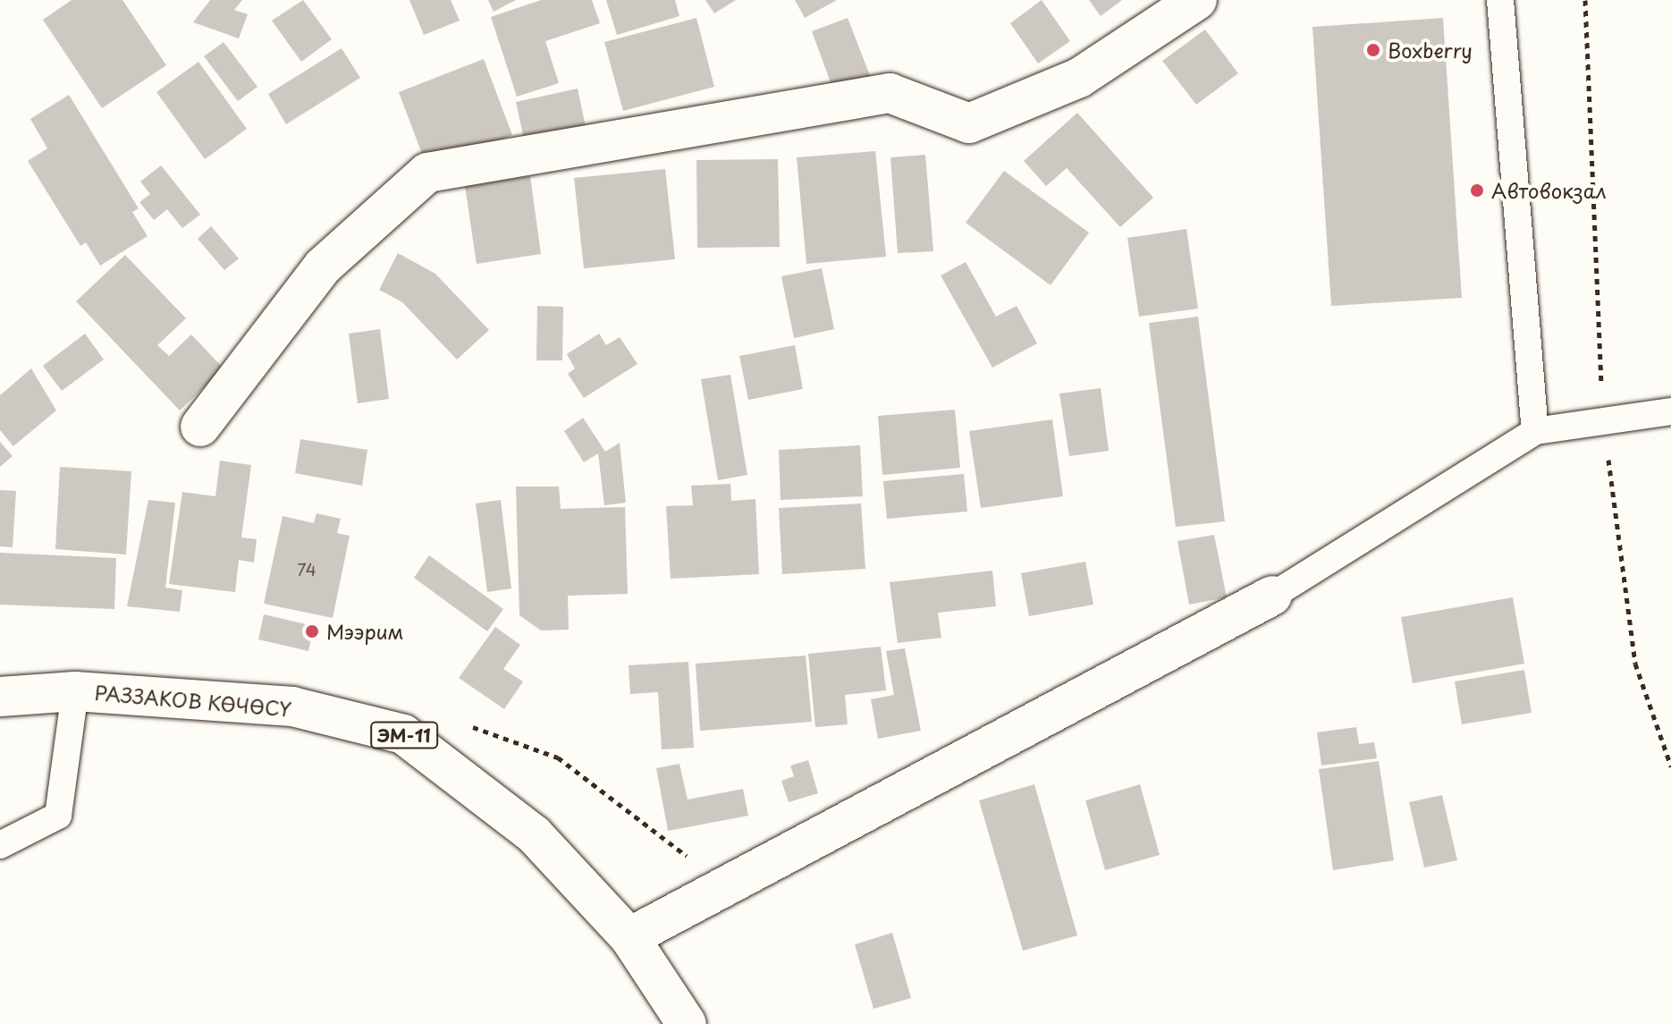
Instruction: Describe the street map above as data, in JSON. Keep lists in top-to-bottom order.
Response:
{
  "streets": {
    "main road": ["РАЗЗАКОВ КӨЧӨСҮ", "ЭМ-11"]
  },
  "places": ["Boxberry", "Автовокзал", "Мээрим"],
  "house_numbers": ["74"]
}
